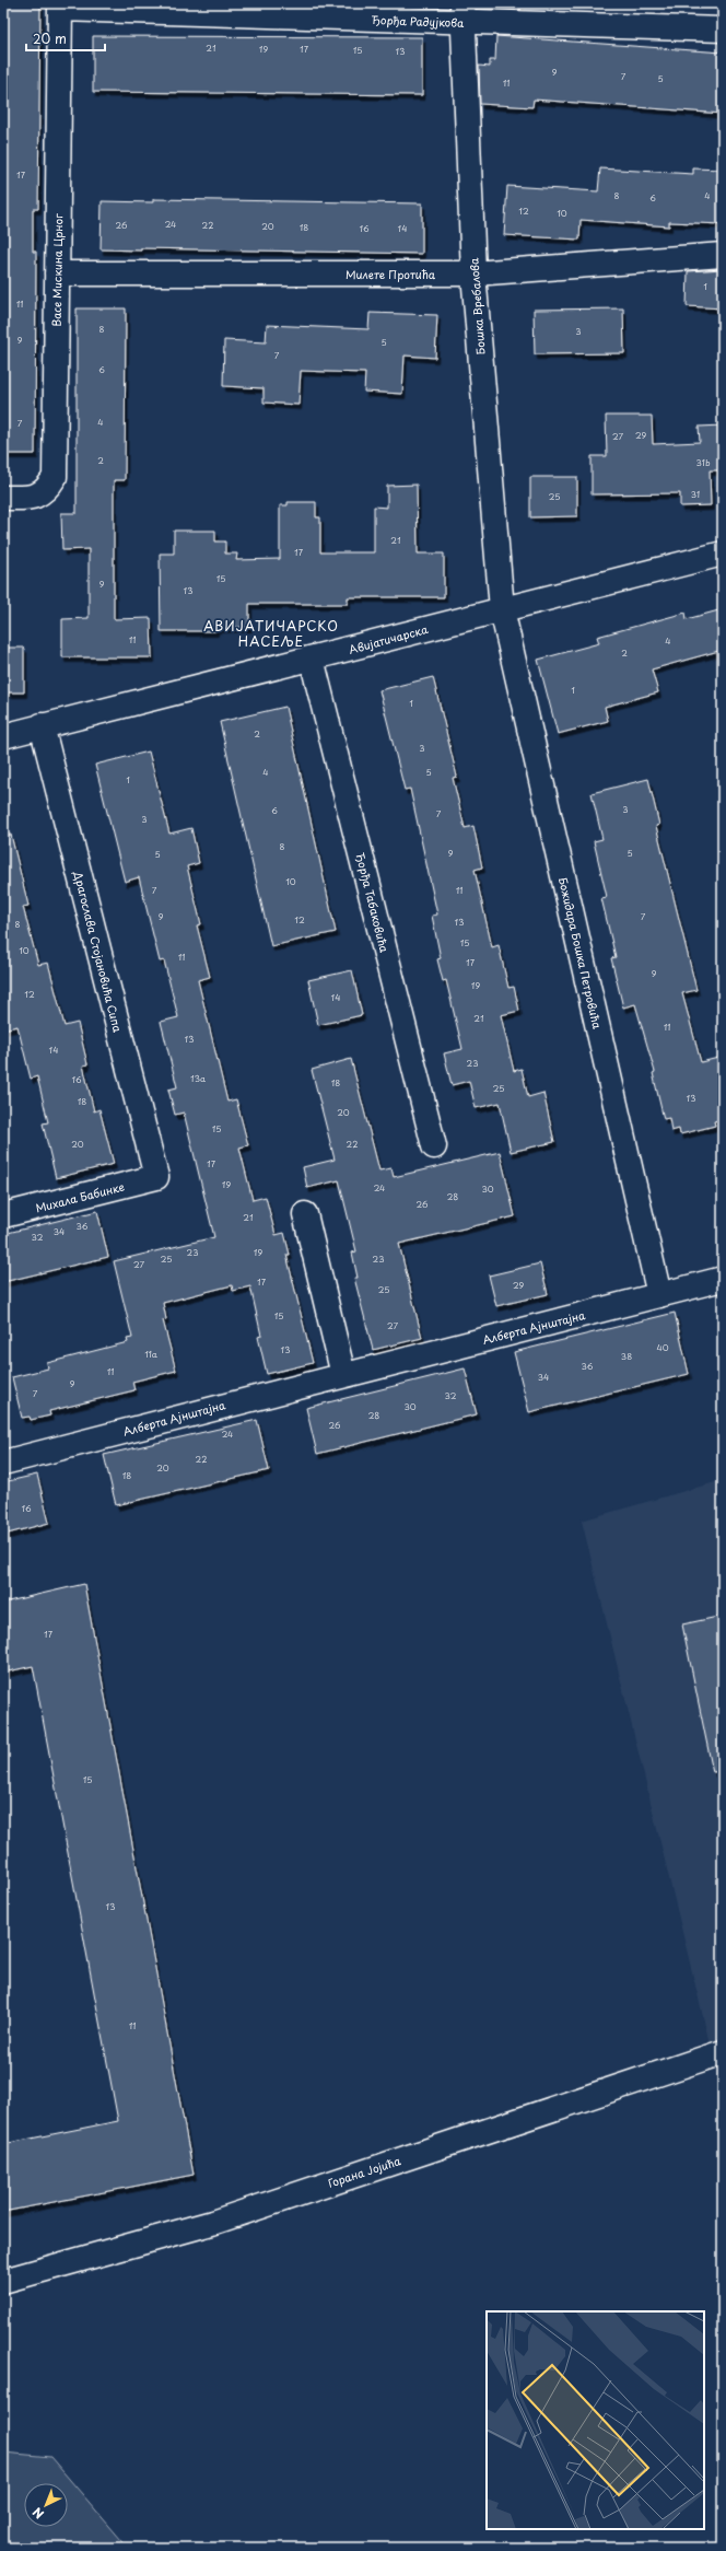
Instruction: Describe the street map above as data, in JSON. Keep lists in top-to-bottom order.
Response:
{
  "streets": {
    "street": [
      "Ђорђа Радујкова",
      "Васе Мискина Црног",
      "Милете Протића",
      "Бошка Вребалова",
      "Авијатичарска",
      "Ђорђа Табаковића",
      "Драгослава Стојановића Сипа",
      "Божидара Бошка Петровића",
      "Михала Бабинке",
      "Алберта Ајнштајна",
      "Горана Јојића"
    ]
  },
  "crossings": [
    ["Ђорђа Радујкова", "Васе Мискина Црног"],
    ["Ђорђа Радујкова", "Бошка Вребалова"],
    ["Васе Мискина Црног", "Милете Протића"],
    ["Милете Протића", "Бошка Вребалова"],
    ["Бошка Вребалова", "Авијатичарска"],
    ["Бошка Вребалова", "Божидара Бошка Петровића"],
    ["Авијатичарска", "Ђорђа Табаковића"],
    ["Авијатичарска", "Драгослава Стојановића Сипа"],
    ["Авијатичарска", "Божидара Бошка Петровића"],
    ["Драгослава Стојановића Сипа", "Михала Бабинке"],
    ["Божидара Бошка Петровића", "Алберта Ајнштајна"]
  ],
  "districts": ["АВИЈАТИЧАРСКО НАСЕЉЕ"],
  "house_numbers": [
    "21",
    "19",
    "17",
    "15",
    "13",
    "9",
    "7",
    "5",
    "11",
    "17",
    "8",
    "4",
    "6",
    "12",
    "10",
    "24",
    "26",
    "22",
    "20",
    "18",
    "16",
    "14",
    "1",
    "11",
    "8",
    "3",
    "9",
    "5",
    "7",
    "6",
    "4",
    "7",
    "29",
    "27",
    "2",
    "31b",
    "31",
    "25",
    "21",
    "17",
    "15",
    "9",
    "13",
    "11",
    "4",
    "2",
    "1",
    "1",
    "2",
    "3",
    "4",
    "5",
    "1",
    "3",
    "6",
    "7",
    "3",
    "8",
    "9",
    "5",
    "5",
    "10",
    "7",
    "11",
    "9",
    "7",
    "12",
    "13",
    "8",
    "15",
    "10",
    "11",
    "17",
    "9",
    "19",
    "12",
    "14",
    "21",
    "11",
    "13",
    "14",
    "23",
    "13a",
    "16",
    "18",
    "25",
    "13",
    "18",
    "20",
    "15",
    "20",
    "22",
    "17",
    "19",
    "24",
    "30",
    "28",
    "26",
    "21",
    "36",
    "34",
    "32",
    "23",
    "19",
    "25",
    "23",
    "27",
    "17",
    "29",
    "25",
    "15",
    "27",
    "40",
    "13",
    "11a",
    "38",
    "36",
    "11",
    "34",
    "9",
    "7",
    "32",
    "30",
    "28",
    "26",
    "24",
    "22",
    "20",
    "18",
    "16",
    "17",
    "15",
    "13",
    "11"
  ],
  "scale_bar": "20 m",
  "north": "bottom left"
}
